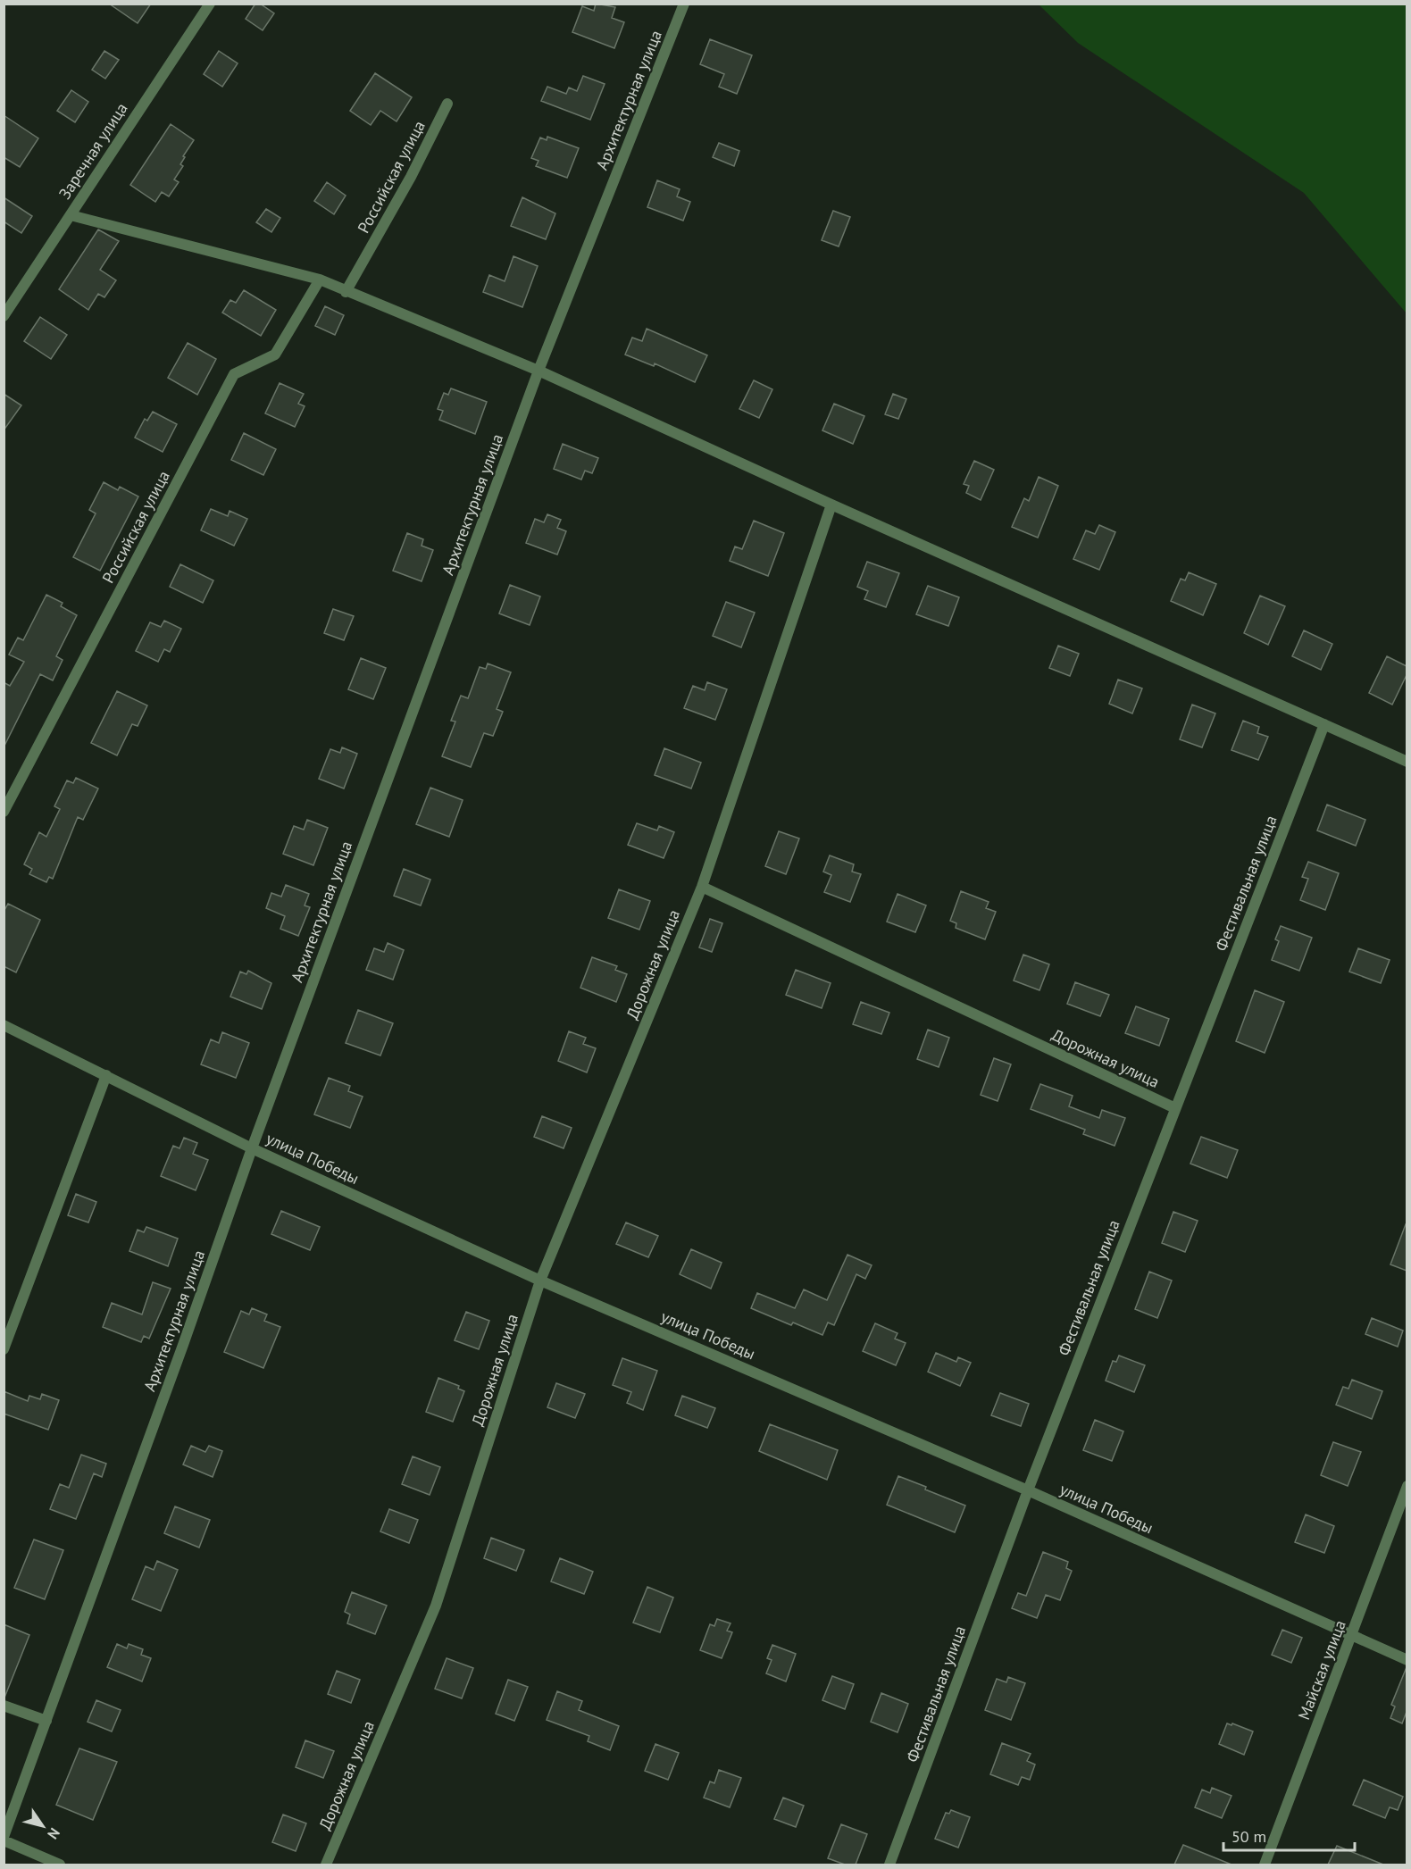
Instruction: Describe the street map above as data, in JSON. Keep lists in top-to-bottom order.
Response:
{
  "streets": {
    "street": [
      "Архитектурная улица",
      "Заречная улица",
      "Российская улица",
      "Фестивальная улица",
      "Дорожная улица",
      "улица Победы",
      "Майская улица"
    ]
  },
  "crossings": [
    ["Архитектурная улица", "улица Победы"],
    ["Фестивальная улица", "Дорожная улица"],
    ["Фестивальная улица", "улица Победы"],
    ["Дорожная улица", "улица Победы"],
    ["улица Победы", "Майская улица"]
  ],
  "scale_bar": "50 m",
  "north": "bottom right"
}
